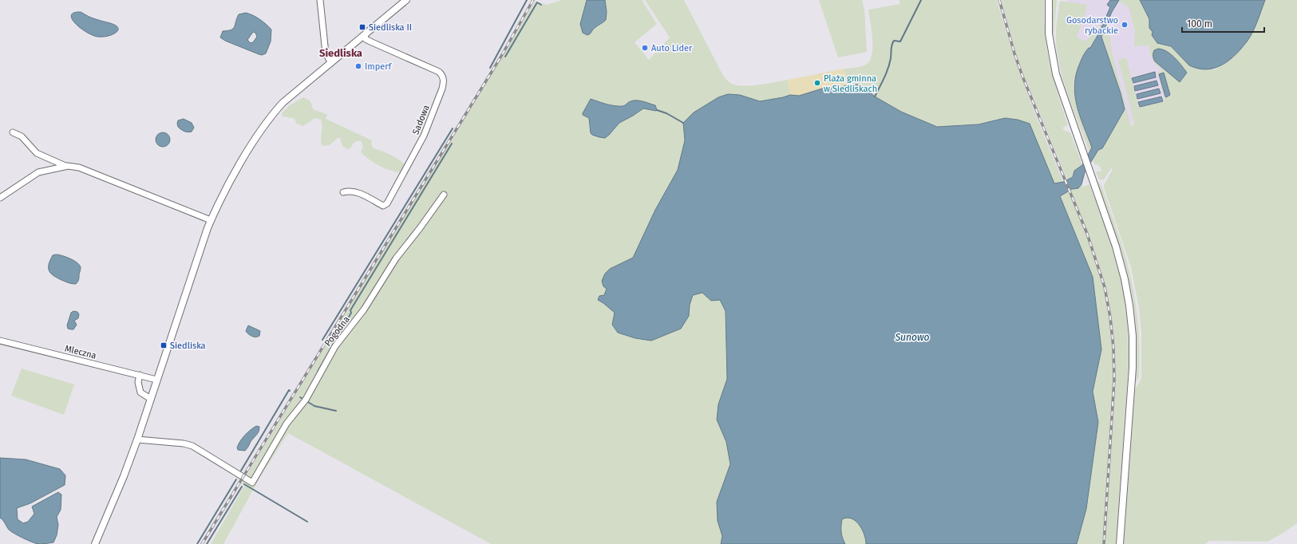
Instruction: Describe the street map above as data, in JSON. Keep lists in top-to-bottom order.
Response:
{
  "streets": {
    "street": ["Sadowa", "Pogodna", "Mleczna"]
  },
  "districts": ["Siedliska"],
  "water": ["Sunowo"],
  "places": {
    "other": [
      "Gosodarstwo rybackie",
      "Auto Lider",
      "Imperf",
      "Plaża gminna w Siedliskach"
    ],
    "transit": ["Siedliska II", "Siedliska"]
  },
  "scale_bar": "100 m"
}
